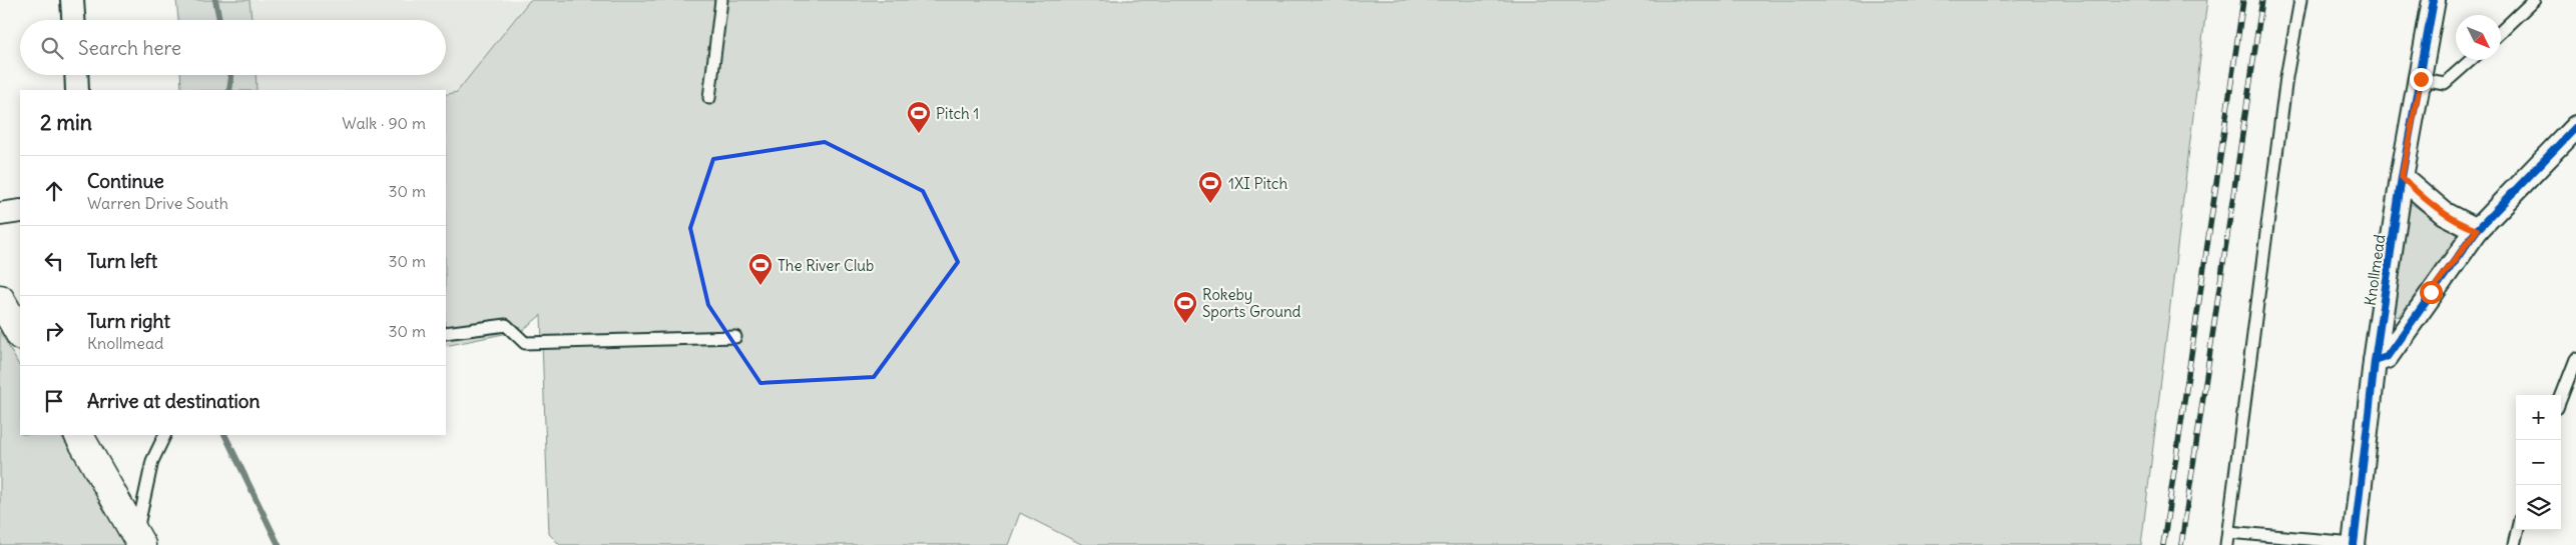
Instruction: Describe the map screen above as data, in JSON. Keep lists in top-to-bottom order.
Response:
{
  "streets": {
    "street": ["Knollmead"]
  },
  "places": {
    "sports": [
      "Pitch 1",
      "1XI Pitch",
      "The River Club",
      "Rokeby Sports Ground"
    ]
  },
  "north": "bottom right",
  "page": {
    "search": "Search here",
    "heading": ["2 min", "Walk · 90 m"],
    "list": [
      ["Continue", "Warren Drive South", "30 m"],
      ["Turn left", "30 m"],
      ["Turn right", "Knollmead", "30 m"],
      "Arrive at destination"
    ],
    "map_buttons": ["+", "−"]
  }
}
